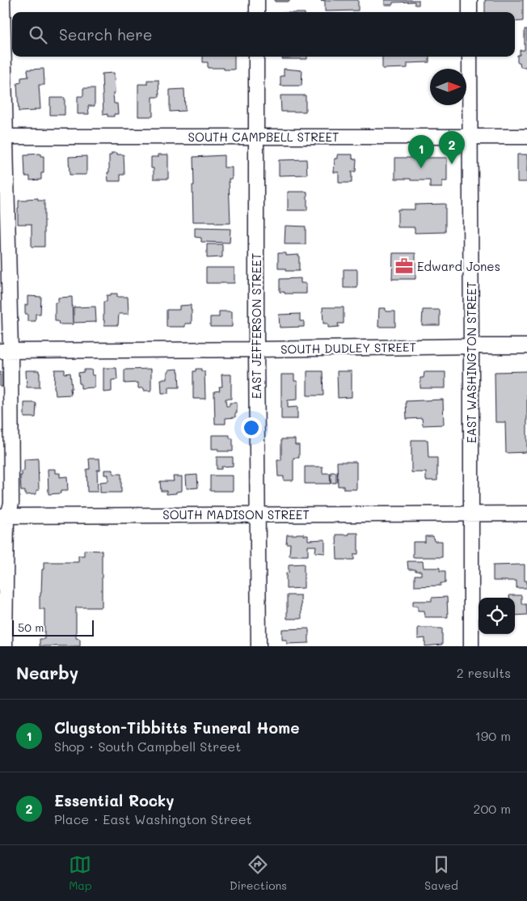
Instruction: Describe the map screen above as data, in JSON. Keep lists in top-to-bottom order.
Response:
{
  "streets": {
    "street": [
      "SOUTH CAMPBELL STREET",
      "EAST JEFFERSON STREET",
      "SOUTH DUDLEY STREET",
      "EAST WASHINGTON STREET",
      "SOUTH MADISON STREET"
    ]
  },
  "crossings": [
    ["SOUTH CAMPBELL STREET", "EAST JEFFERSON STREET"],
    ["SOUTH CAMPBELL STREET", "EAST WASHINGTON STREET"],
    ["EAST JEFFERSON STREET", "SOUTH DUDLEY STREET"],
    ["EAST JEFFERSON STREET", "SOUTH MADISON STREET"],
    ["SOUTH DUDLEY STREET", "EAST WASHINGTON STREET"],
    ["EAST WASHINGTON STREET", "SOUTH MADISON STREET"]
  ],
  "places": {
    "office": ["Edward Jones"]
  },
  "scale_bar": "50 m",
  "north": "right",
  "page": {
    "search": "Search here",
    "pins": ["2", "1"],
    "scale": "50 m",
    "heading": ["Nearby", "2 results"],
    "list": [
      {
        "mark": "1",
        "name": "Clugston-Tibbitts Funeral Home",
        "note": "Shop · South Campbell Street",
        "value": "190 m"
      },
      {
        "mark": "2",
        "name": "Essential Rocky",
        "note": "Place · East Washington Street",
        "value": "200 m"
      }
    ],
    "nav": ["Map", "Directions", "Saved"]
  }
}
